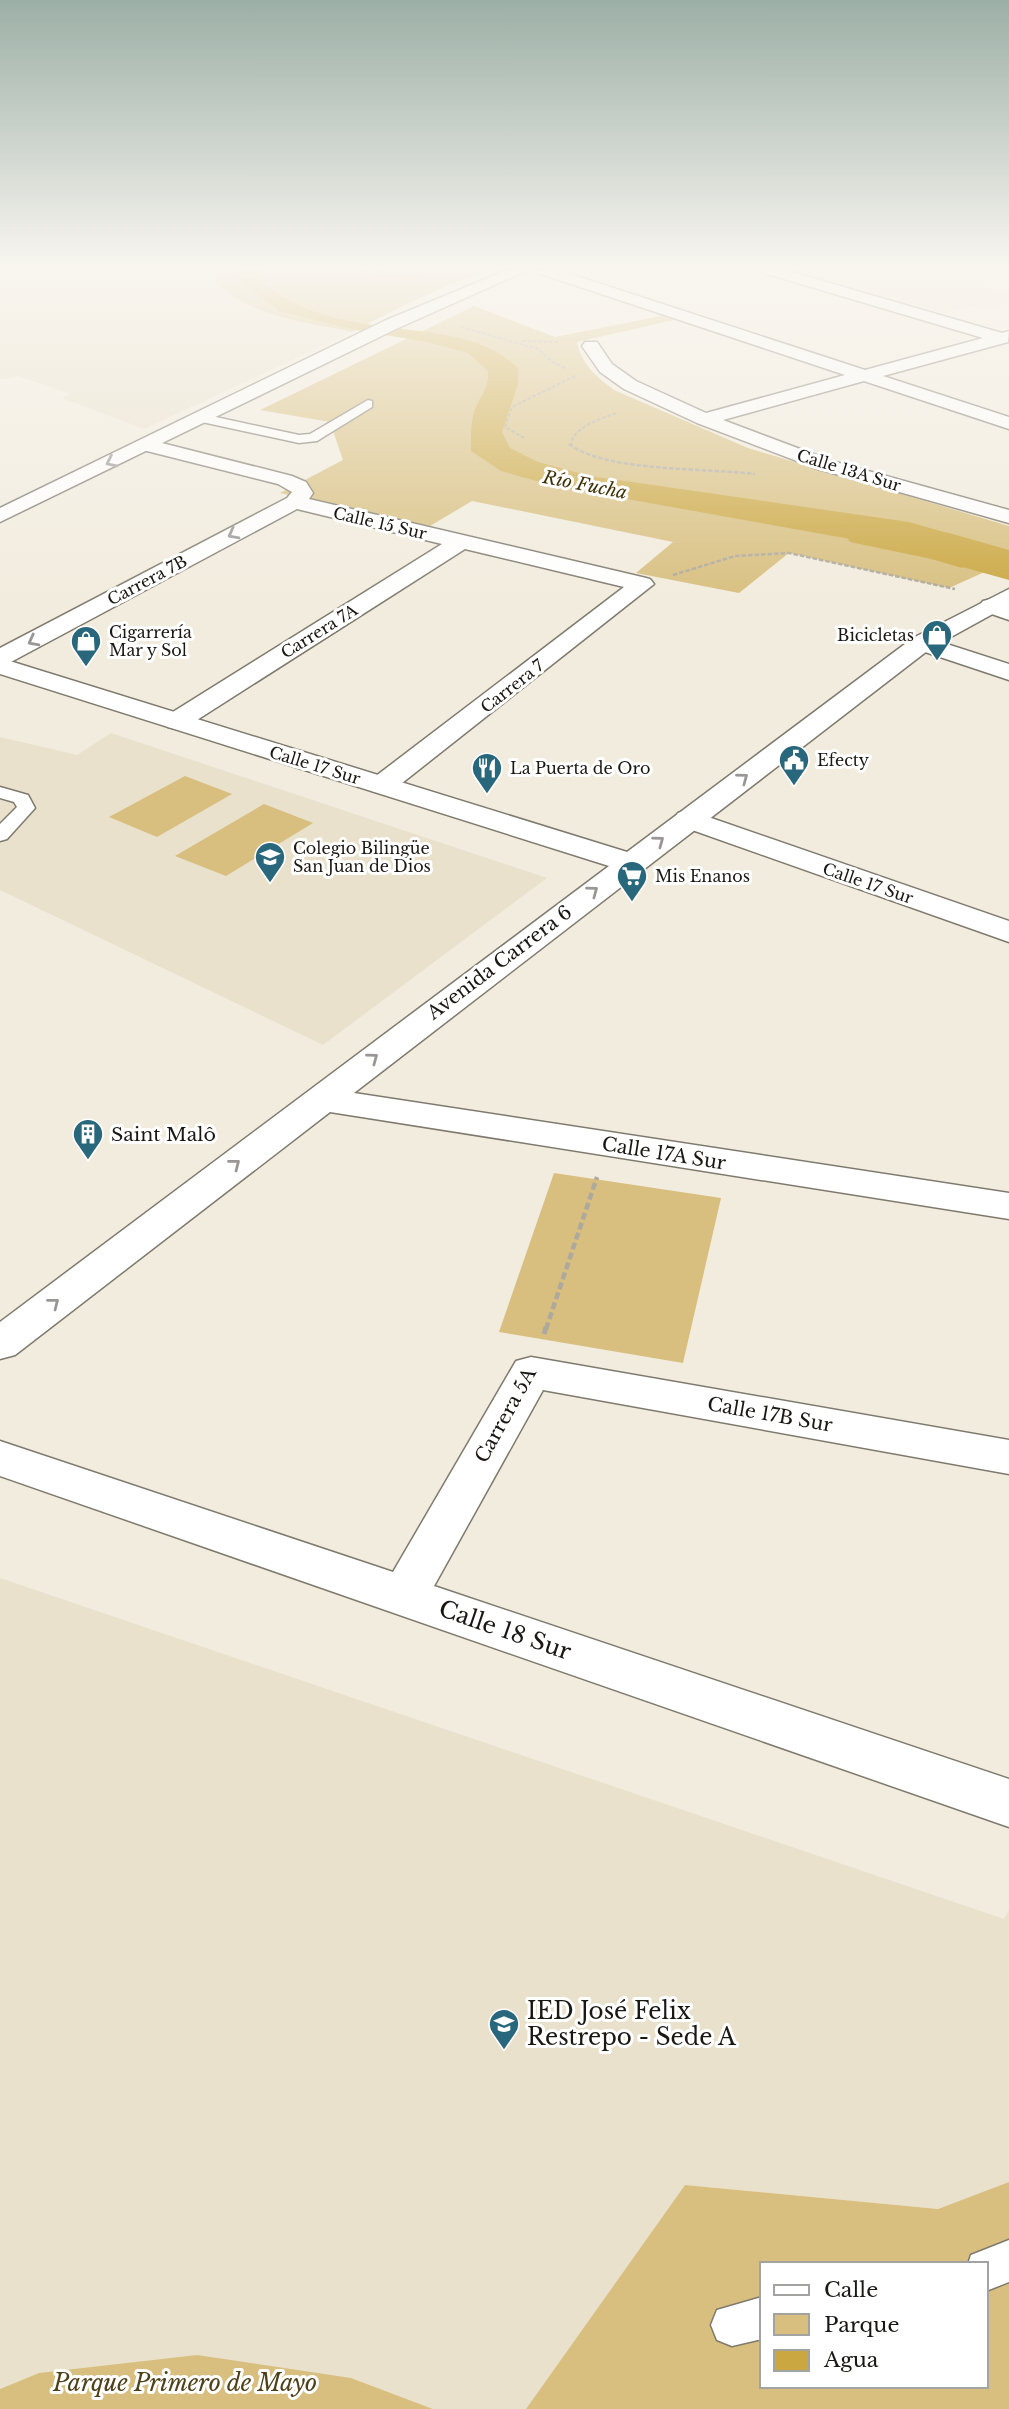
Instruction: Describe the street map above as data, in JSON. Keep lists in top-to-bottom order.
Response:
{
  "streets": {
    "street": [
      "Calle 13A Sur",
      "Calle 15 Sur",
      "Carrera 7B",
      "Carrera 7A",
      "Carrera 7",
      "Calle 17 Sur",
      "Avenida Carrera 6",
      "Calle 17A Sur",
      "Calle 17B Sur",
      "Carrera 5A",
      "Calle 18 Sur"
    ]
  },
  "crossings": [
    ["Calle 15 Sur", "Carrera 7B"],
    ["Calle 15 Sur", "Carrera 7A"],
    ["Calle 15 Sur", "Carrera 7"],
    ["Carrera 7A", "Calle 17 Sur"],
    ["Carrera 7", "Calle 17 Sur"],
    ["Calle 17 Sur", "Avenida Carrera 6"],
    ["Avenida Carrera 6", "Calle 17A Sur"],
    ["Calle 17A Sur", "Carrera 5A"],
    ["Calle 17B Sur", "Carrera 5A"],
    ["Carrera 5A", "Calle 18 Sur"]
  ],
  "one_way": ["Avenida Carrera 6"],
  "water": ["Río Fucha"],
  "parks": ["Parque Primero de Mayo"],
  "places": {
    "shop": ["Bicicletas", "Cigarrería Mar y Sol"],
    "public building": ["Efecty"],
    "restaurant": ["La Puerta de Oro"],
    "school or university": ["Colegio Bilingüe San Juan de Dios", "IED José Felix Restrepo - Sede A"],
    "supermarket": ["Mis Enanos"],
    "building": ["Saint Malô"]
  },
  "legend": ["Calle", "Parque", "Agua"]
}
